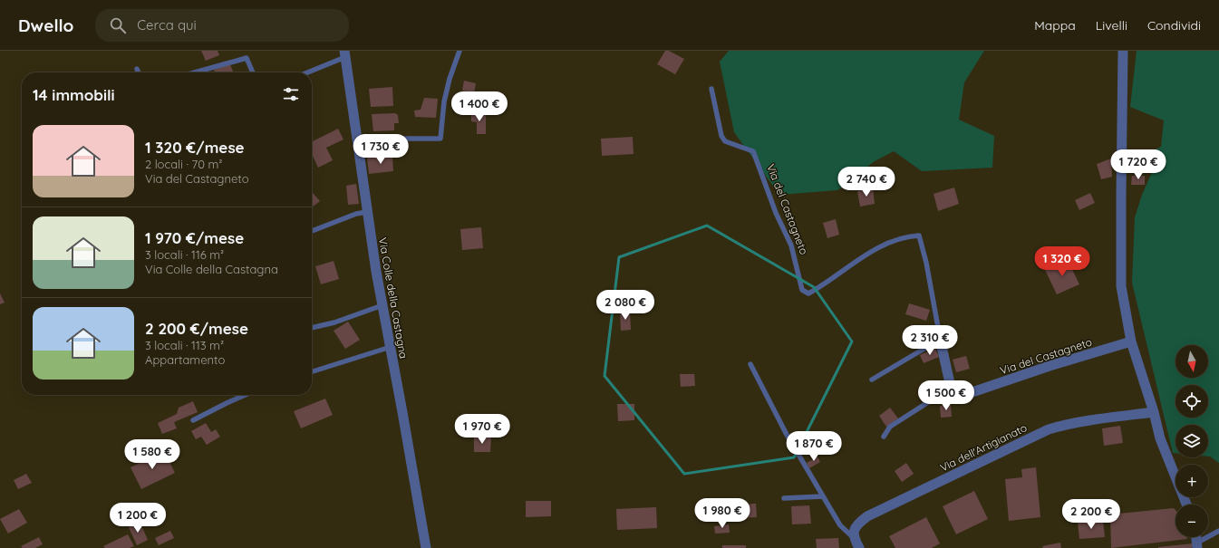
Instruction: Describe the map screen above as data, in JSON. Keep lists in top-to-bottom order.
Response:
{
  "streets": {
    "street": ["Via del Castagneto", "Via Colle della Castagna", "Via dell'Artigianato"]
  },
  "north": "bottom",
  "page": {
    "header": "Dwello",
    "search": "Cerca qui",
    "nav": ["Mappa", "Livelli", "Condividi"],
    "heading": "14 immobili",
    "price": [
      "1 400 €",
      "1 730 €",
      "1 720 €",
      "2 740 €",
      "1 320 €",
      "2 080 €",
      "2 310 €",
      "1 500 €",
      "1 970 €",
      "1 870 €",
      "1 580 €",
      "1 980 €",
      "2 200 €",
      "1 200 €"
    ],
    "list": [
      {
        "name": "1 320 €/mese",
        "note": "2 locali · 70 m² · Via del Castagneto"
      },
      {
        "name": "1 970 €/mese",
        "note": "3 locali · 116 m² · Via Colle della Castagna"
      },
      {
        "name": "2 200 €/mese",
        "note": "3 locali · 113 m² · Appartamento"
      }
    ],
    "map_buttons": ["+", "−"]
  }
}
